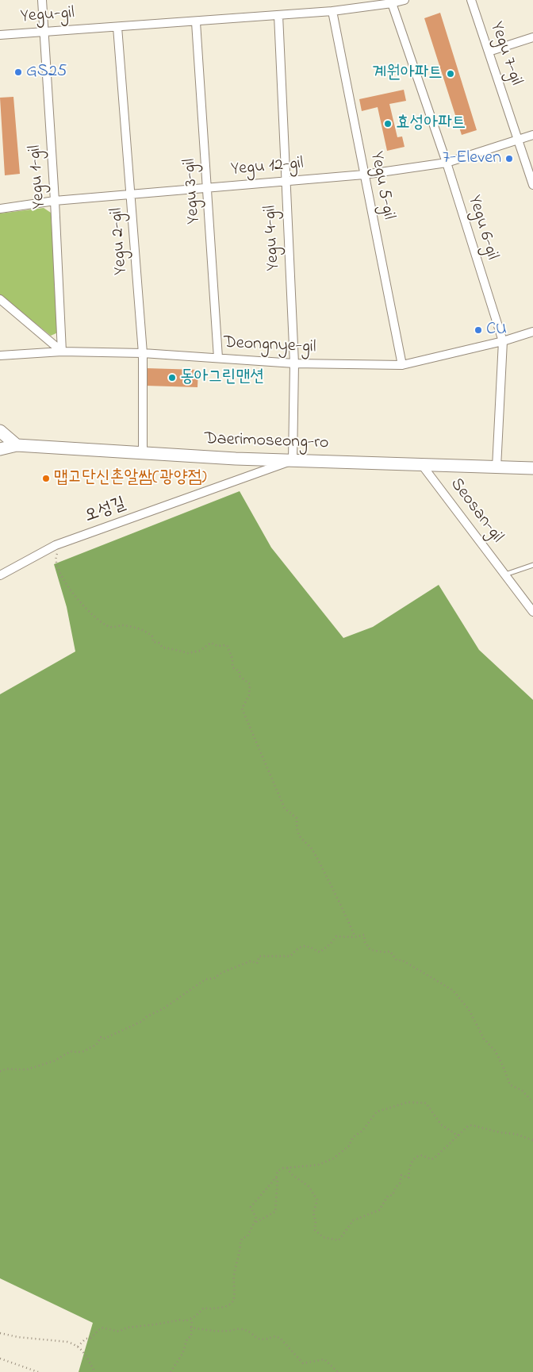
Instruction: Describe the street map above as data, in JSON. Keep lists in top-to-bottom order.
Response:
{
  "streets": {
    "street": [
      "Yegu-gil",
      "Yegu 7-gil",
      "Yegu 12-gil",
      "Yegu 1-gil",
      "Yegu 5-gil",
      "Yegu 3-gil",
      "Yegu 6-gil",
      "Yegu 4-gil",
      "Yegu 2-gil",
      "Deongnye-gil",
      "Daerimoseong-ro",
      "오성길",
      "Seosan-gil"
    ]
  },
  "crossings": [
    ["Yegu-gil", "Yegu 1-gil"],
    ["Yegu-gil", "Yegu 5-gil"],
    ["Yegu-gil", "Yegu 3-gil"],
    ["Yegu-gil", "Yegu 6-gil"],
    ["Yegu-gil", "Yegu 4-gil"],
    ["Yegu-gil", "Yegu 2-gil"],
    ["Yegu 7-gil", "Yegu 12-gil"],
    ["Yegu 12-gil", "Yegu 1-gil"],
    ["Yegu 12-gil", "Yegu 5-gil"],
    ["Yegu 12-gil", "Yegu 3-gil"],
    ["Yegu 12-gil", "Yegu 6-gil"],
    ["Yegu 12-gil", "Yegu 4-gil"],
    ["Yegu 12-gil", "Yegu 2-gil"],
    ["Yegu 1-gil", "Deongnye-gil"],
    ["Yegu 5-gil", "Deongnye-gil"],
    ["Yegu 3-gil", "Deongnye-gil"],
    ["Yegu 6-gil", "Deongnye-gil"],
    ["Yegu 6-gil", "Daerimoseong-ro"],
    ["Yegu 4-gil", "Deongnye-gil"],
    ["Yegu 4-gil", "Daerimoseong-ro"],
    ["Yegu 4-gil", "오성길"],
    ["Yegu 2-gil", "Deongnye-gil"],
    ["Yegu 2-gil", "Daerimoseong-ro"],
    ["Daerimoseong-ro", "오성길"],
    ["Daerimoseong-ro", "Seosan-gil"]
  ],
  "places": [
    "GS25",
    "계원아파트",
    "효성아파트",
    "7-Eleven",
    "CU",
    "동아그린맨션",
    "맵고단신촌알쌈(광양점)"
  ]
}
